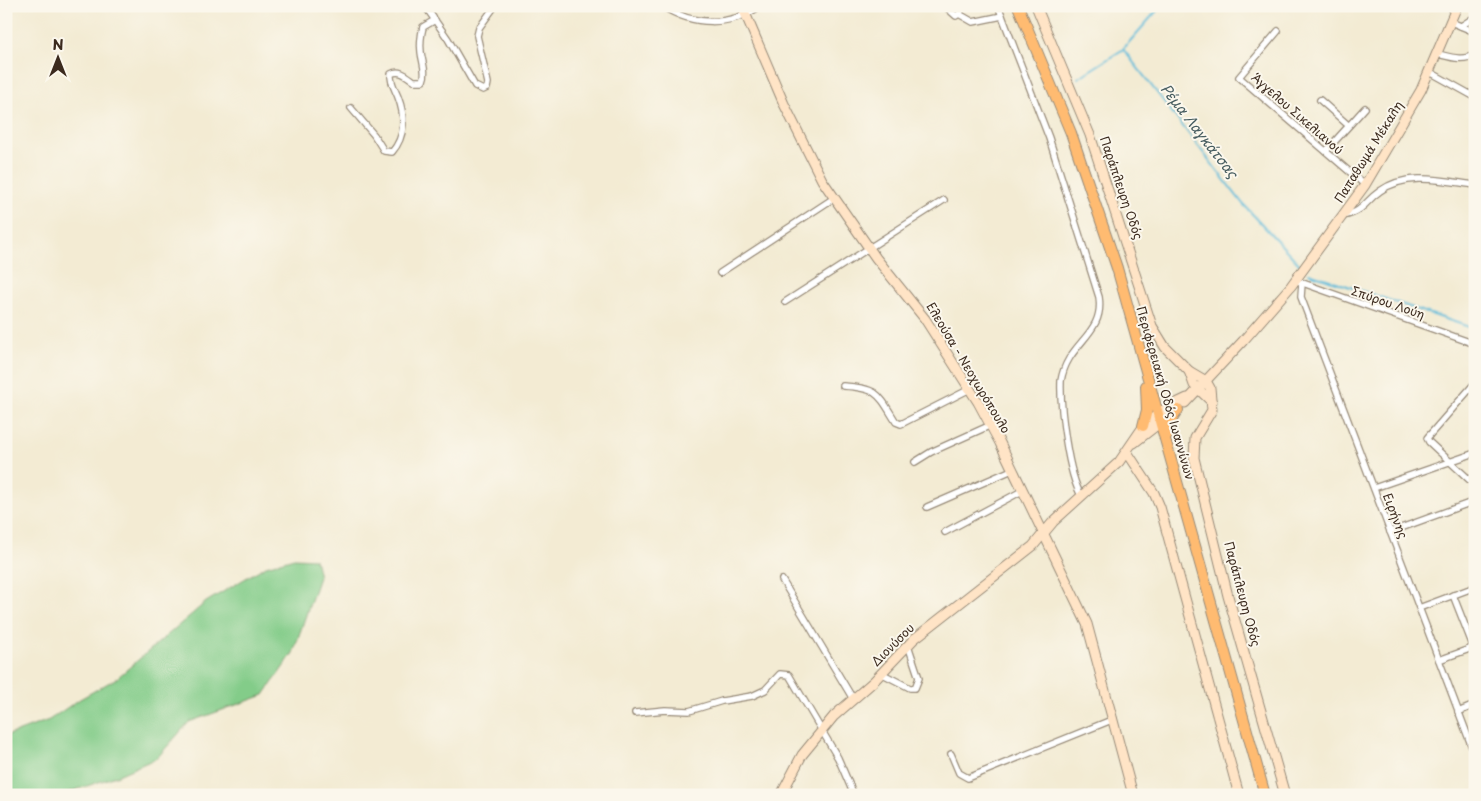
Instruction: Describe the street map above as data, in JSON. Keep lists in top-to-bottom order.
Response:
{
  "streets": {
    "highway": ["Περιφερειακή Οδός Ιωαννίνων"],
    "street": [
      "Άγγελου Σικελιανού",
      "Παπαθωμά Μέκαλη",
      "Παράπλευρη Οδός",
      "Σπύρου Λούη",
      "Ελεούσα - Νεοχωρόπουλο",
      "Ειρήνης",
      "Διονύσου"
    ]
  },
  "crossings": [
    ["Άγγελου Σικελιανού", "Παπαθωμά Μέκαλη"],
    ["Παπαθωμά Μέκαλη", "Παράπλευρη Οδός"],
    ["Παπαθωμά Μέκαλη", "Σπύρου Λούη"],
    ["Παπαθωμά Μέκαλη", "Ειρήνης"],
    ["Σπύρου Λούη", "Ειρήνης"],
    ["Ελεούσα - Νεοχωρόπουλο", "Διονύσου"]
  ],
  "water": ["Ρέμα Λαγκάτσας"],
  "north": "top"
}
